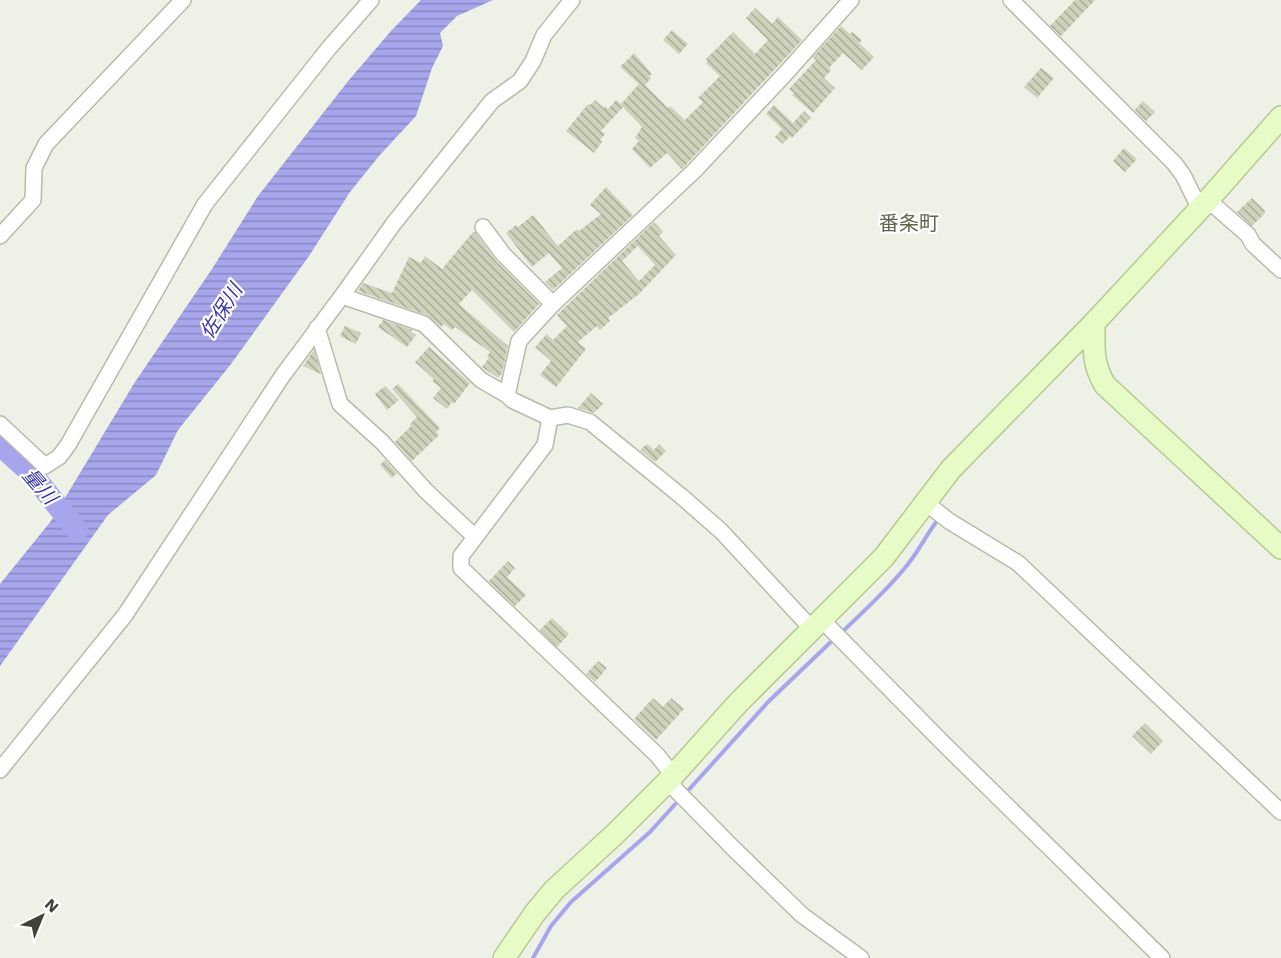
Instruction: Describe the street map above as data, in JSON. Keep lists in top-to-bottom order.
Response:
{
  "districts": ["番条町"],
  "water": ["佐保川", "量川"],
  "north": "top right"
}
